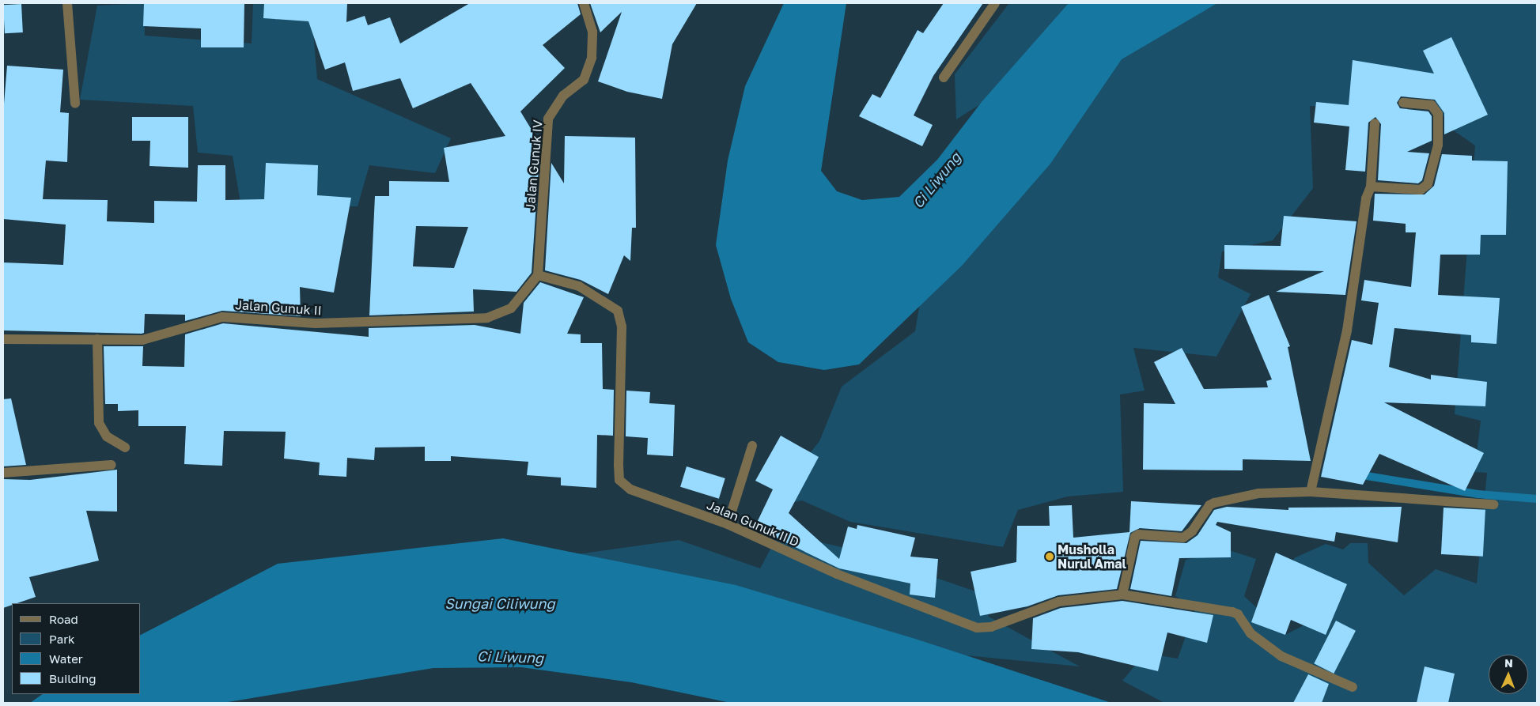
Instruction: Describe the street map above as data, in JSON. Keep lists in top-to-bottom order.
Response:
{
  "streets": {
    "street": ["Jalan Gunuk IV", "Jalan Gunuk II", "Jalan Gunuk II D"]
  },
  "crossings": [
    ["Jalan Gunuk IV", "Jalan Gunuk II"],
    ["Jalan Gunuk IV", "Jalan Gunuk II D"],
    ["Jalan Gunuk II", "Jalan Gunuk II D"]
  ],
  "water": ["Ci Liwung", "Sungai Ciliwung"],
  "places": ["Musholla Nurul Amal"],
  "legend": [
    "Road",
    "Park",
    "Water",
    "Building"
  ],
  "north": "top"
}
